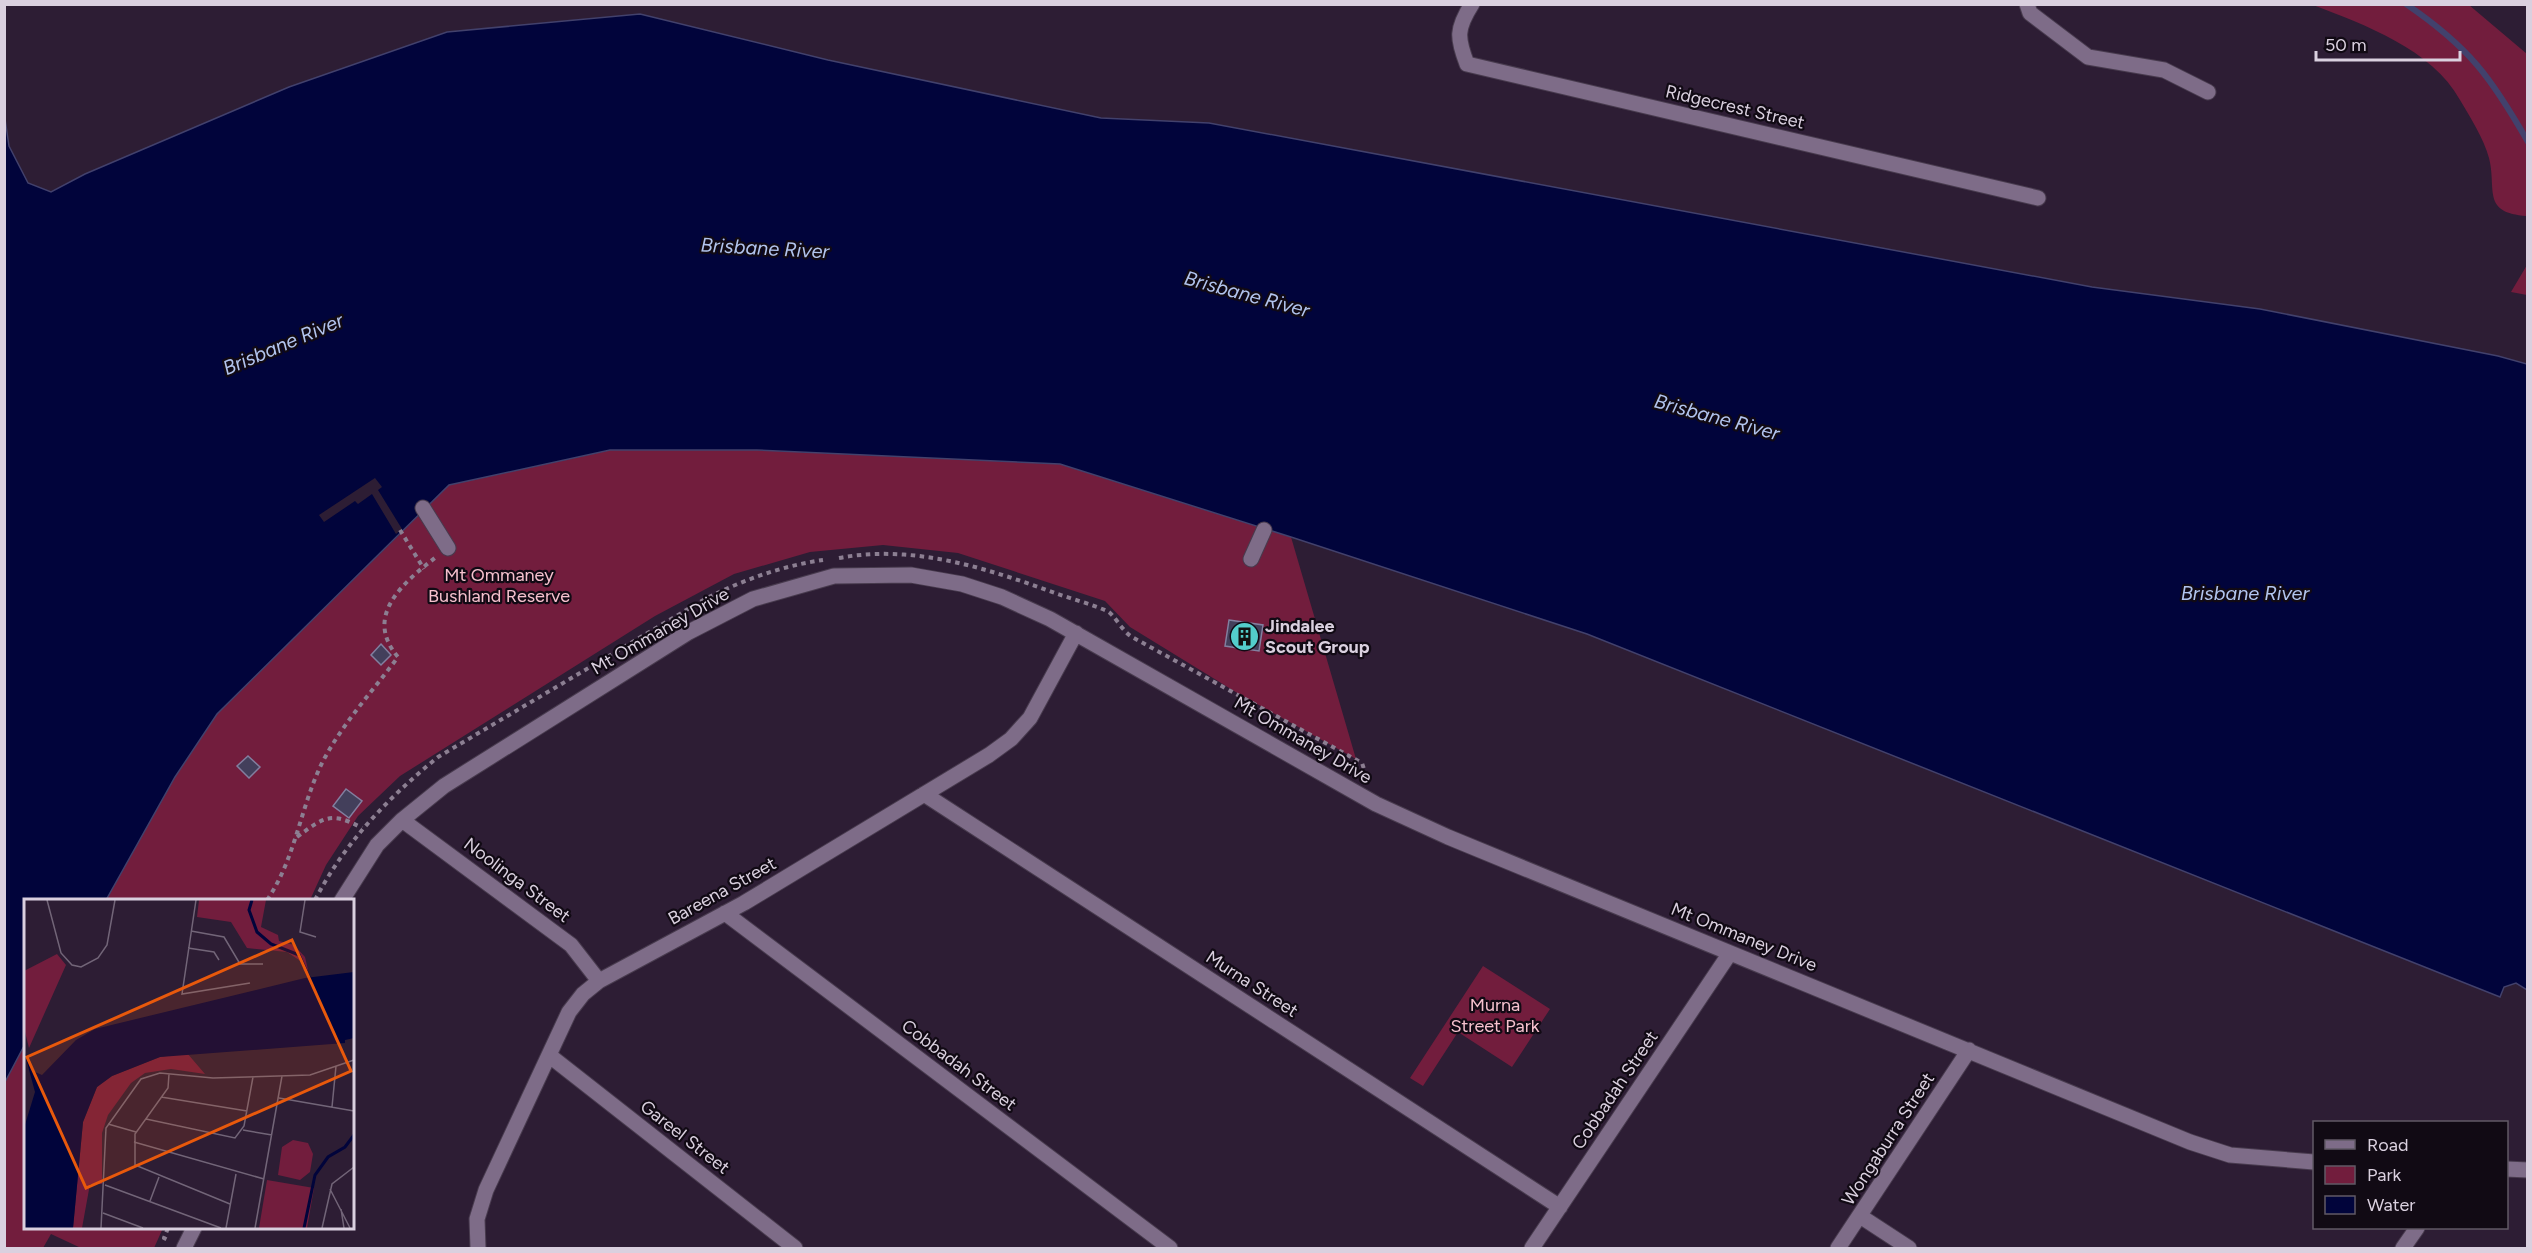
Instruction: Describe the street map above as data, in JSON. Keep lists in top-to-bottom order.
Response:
{
  "streets": {
    "street": [
      "Ridgecrest Street",
      "Mt Ommaney Drive",
      "Noolinga Street",
      "Bareena Street",
      "Murna Street",
      "Cobbadah Street",
      "Gareel Street",
      "Wongaburra Street"
    ]
  },
  "crossings": [
    ["Mt Ommaney Drive", "Noolinga Street"],
    ["Mt Ommaney Drive", "Bareena Street"],
    ["Mt Ommaney Drive", "Cobbadah Street"],
    ["Mt Ommaney Drive", "Wongaburra Street"],
    ["Noolinga Street", "Bareena Street"],
    ["Bareena Street", "Murna Street"],
    ["Bareena Street", "Cobbadah Street"],
    ["Bareena Street", "Gareel Street"],
    ["Murna Street", "Cobbadah Street"]
  ],
  "water": ["Brisbane River"],
  "parks": ["Mt Ommaney Bushland Reserve", "Murna Street Park"],
  "places": {
    "building": ["Jindalee Scout Group"]
  },
  "legend": ["Road", "Park", "Water"],
  "scale_bar": "50 m"
}
